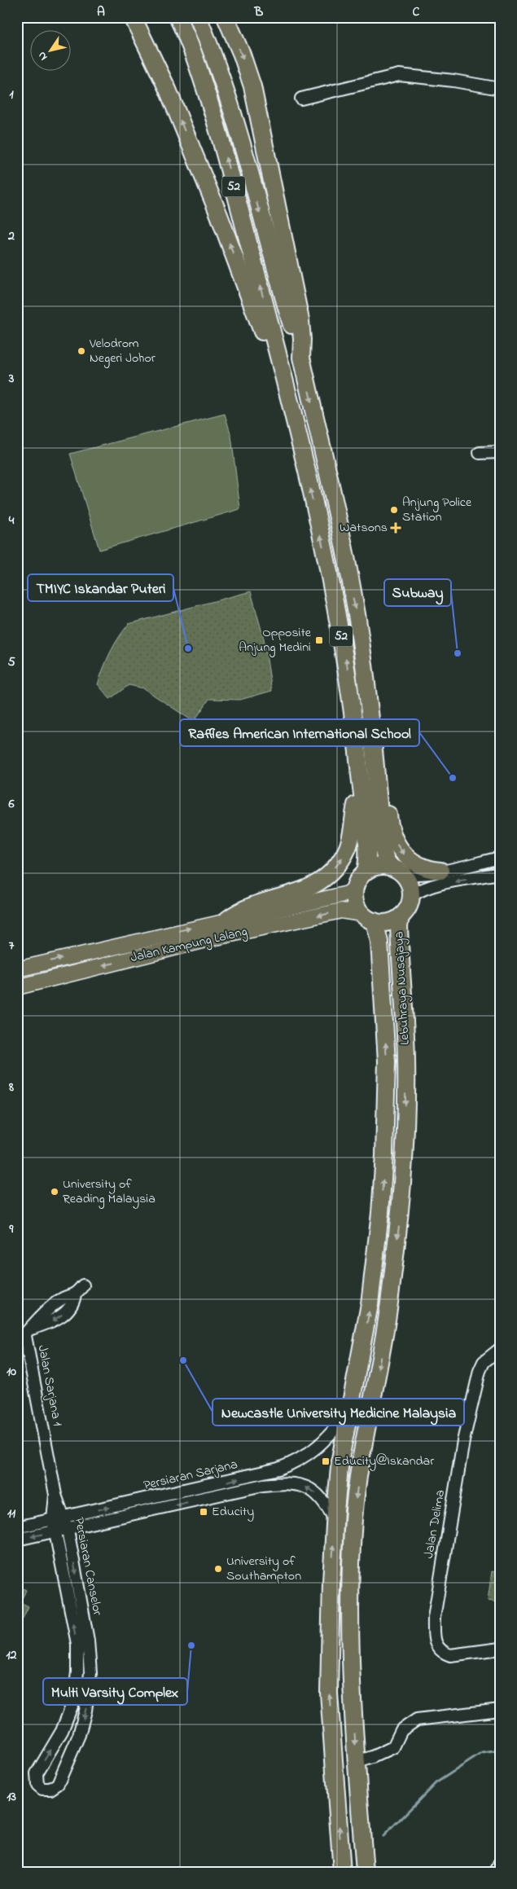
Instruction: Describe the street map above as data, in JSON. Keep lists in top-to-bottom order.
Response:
{
  "streets": {
    "highway": ["52", "Lebuhraya Nusajaya"],
    "main road": ["Jalan Kampung Lalang"],
    "street": [
      "Jalan Sarjana 1",
      "Persiaran Sarjana",
      "Jalan Delima",
      "Persiaran Canselor"
    ]
  },
  "crossings": [
    ["52", "Jalan Kampung Lalang"],
    ["52", "Lebuhraya Nusajaya"],
    ["Jalan Kampung Lalang", "Lebuhraya Nusajaya"],
    ["Jalan Sarjana 1", "Persiaran Canselor"],
    ["Persiaran Sarjana", "Persiaran Canselor"]
  ],
  "places": {
    "other": [
      "Velodrom Negeri Johor",
      "Anjung Police Station",
      "TMIYC Iskandar Puteri",
      "Subway",
      "Raffles American International School",
      "University of Reading Malaysia",
      "Newcastle University Medicine Malaysia",
      "University of Southampton",
      "Multi Varsity Complex"
    ],
    "health": ["Watsons"],
    "transit": ["Opposite Anjung Medini", "Educity@Iskandar", "Educity"]
  },
  "north": "bottom left",
  "grid": {
    "columns": ["A", "B", "C"],
    "rows": [
      "1",
      "2",
      "3",
      "4",
      "5",
      "6",
      "7",
      "8",
      "9",
      "10",
      "11",
      "12",
      "13"
    ]
  }
}
